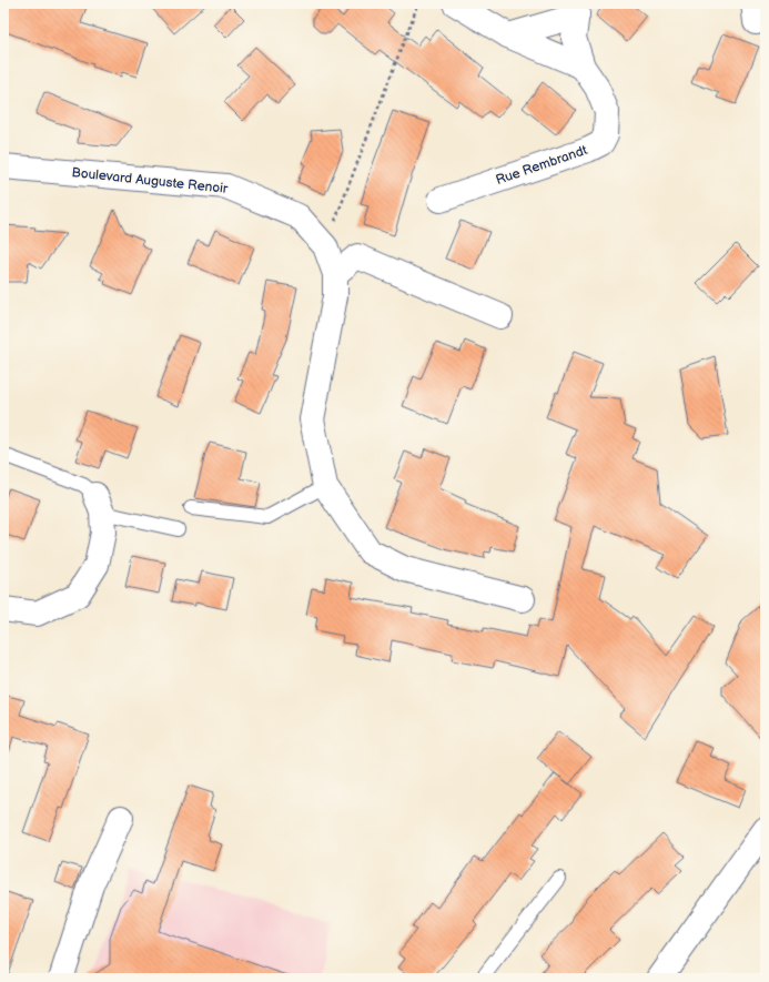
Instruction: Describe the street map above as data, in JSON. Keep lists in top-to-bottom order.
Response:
{
  "streets": {
    "street": ["Rue Rembrandt", "Boulevard Auguste Renoir"]
  }
}
